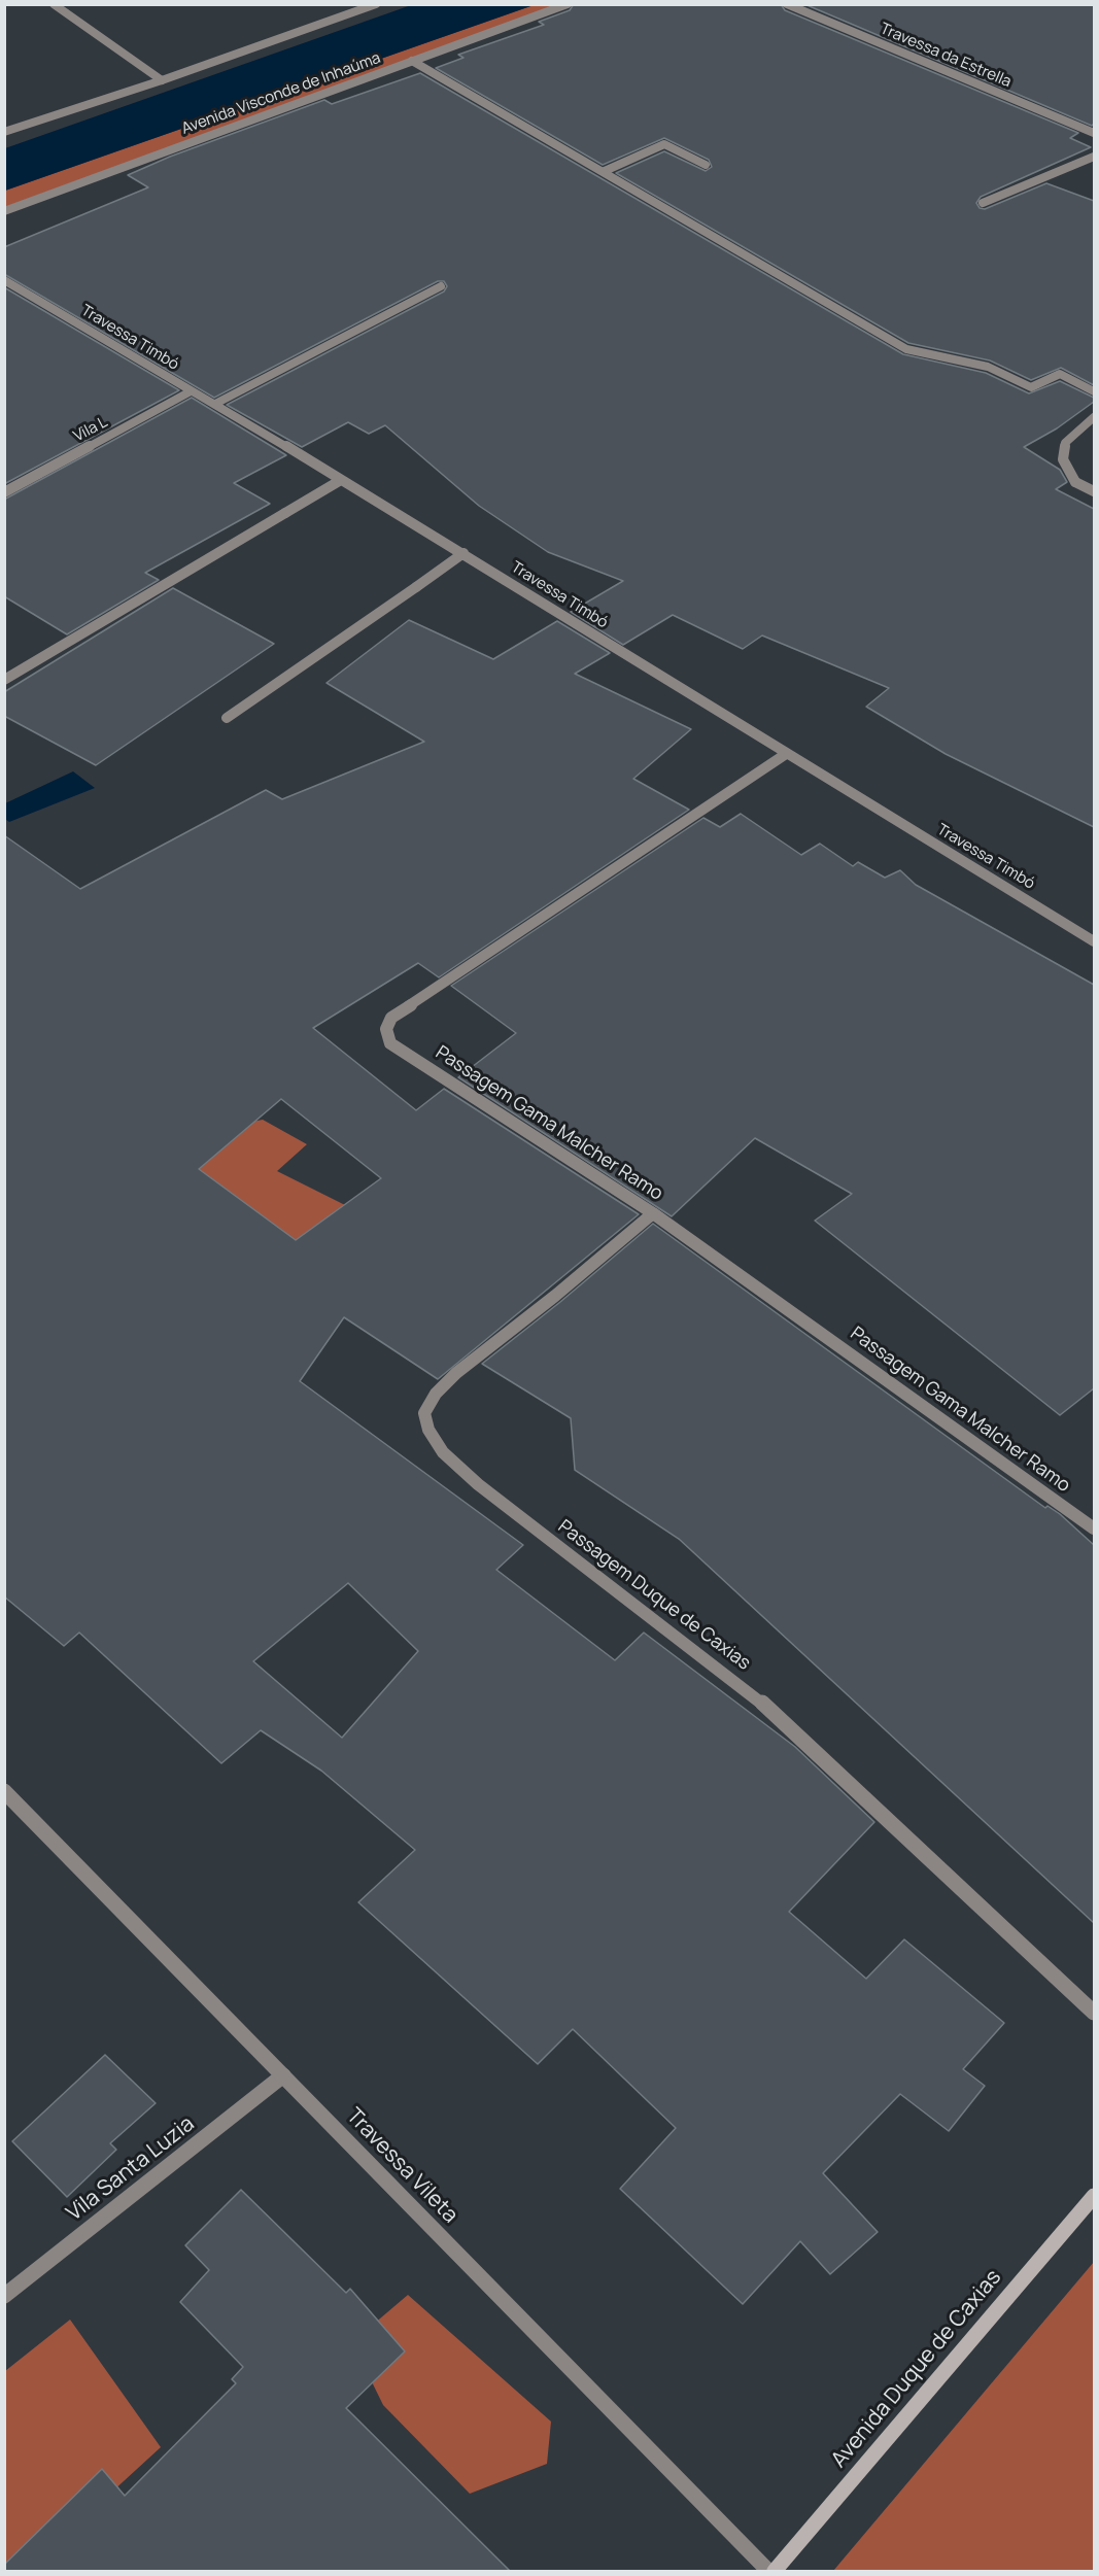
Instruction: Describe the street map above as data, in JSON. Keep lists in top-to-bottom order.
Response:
{
  "streets": {
    "main road": ["Avenida Duque de Caxias"],
    "street": [
      "Travessa da Estrella",
      "Avenida Visconde de Inhaúma",
      "Travessa Timbó",
      "Vila L",
      "Passagem Gama Malcher Ramo",
      "Passagem Duque de Caxias",
      "Travessa Vileta",
      "Vila Santa Luzia"
    ]
  },
  "crossings": [
    ["Travessa Timbó", "Vila L"],
    ["Travessa Timbó", "Passagem Gama Malcher Ramo"],
    ["Passagem Gama Malcher Ramo", "Passagem Duque de Caxias"],
    ["Travessa Vileta", "Vila Santa Luzia"]
  ]
}
